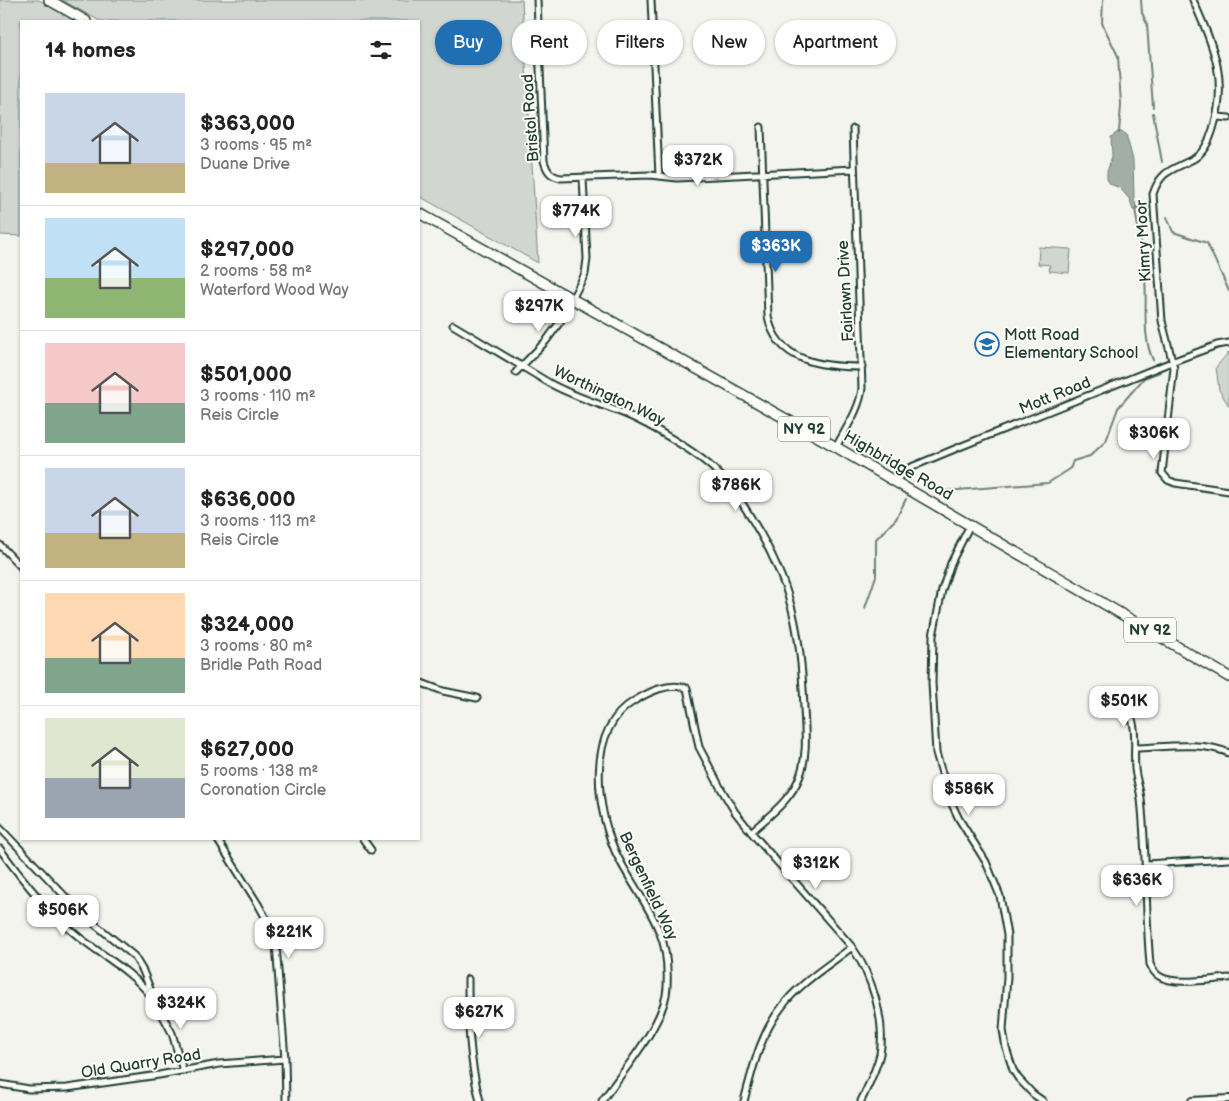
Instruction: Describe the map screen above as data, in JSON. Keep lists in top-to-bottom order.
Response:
{
  "streets": {
    "highway": ["NY 92", "Highbridge Road"],
    "street": [
      "Bristol Road",
      "Kimry Moor",
      "Fairlawn Drive",
      "Worthington Way",
      "Mott Road",
      "Bergenfield Way",
      "Old Quarry Road"
    ]
  },
  "crossings": [
    ["Kimry Moor", "Mott Road"],
    ["Fairlawn Drive", "Highbridge Road"],
    ["Worthington Way", "Bergenfield Way"],
    ["Mott Road", "Highbridge Road"]
  ],
  "places": {
    "school or university": ["Mott Road Elementary School"]
  },
  "page": {
    "chip": [
      "Buy",
      "Rent",
      "Filters",
      "New",
      "Apartment"
    ],
    "heading": "14 homes",
    "list": [
      {
        "name": "$363,000",
        "note": "3 rooms · 95 m² · Duane Drive"
      },
      {
        "name": "$297,000",
        "note": "2 rooms · 58 m² · Waterford Wood Way"
      },
      {
        "name": "$501,000",
        "note": "3 rooms · 110 m² · Reis Circle"
      },
      {
        "name": "$636,000",
        "note": "3 rooms · 113 m² · Reis Circle"
      },
      {
        "name": "$324,000",
        "note": "3 rooms · 80 m² · Bridle Path Road"
      },
      {
        "name": "$627,000",
        "note": "5 rooms · 138 m² · Coronation Circle"
      }
    ],
    "price": [
      "$372K",
      "$774K",
      "$363K",
      "$297K",
      "$306K",
      "$786K",
      "$501K",
      "$586K",
      "$312K",
      "$636K",
      "$506K",
      "$221K",
      "$324K",
      "$627K"
    ]
  }
}
